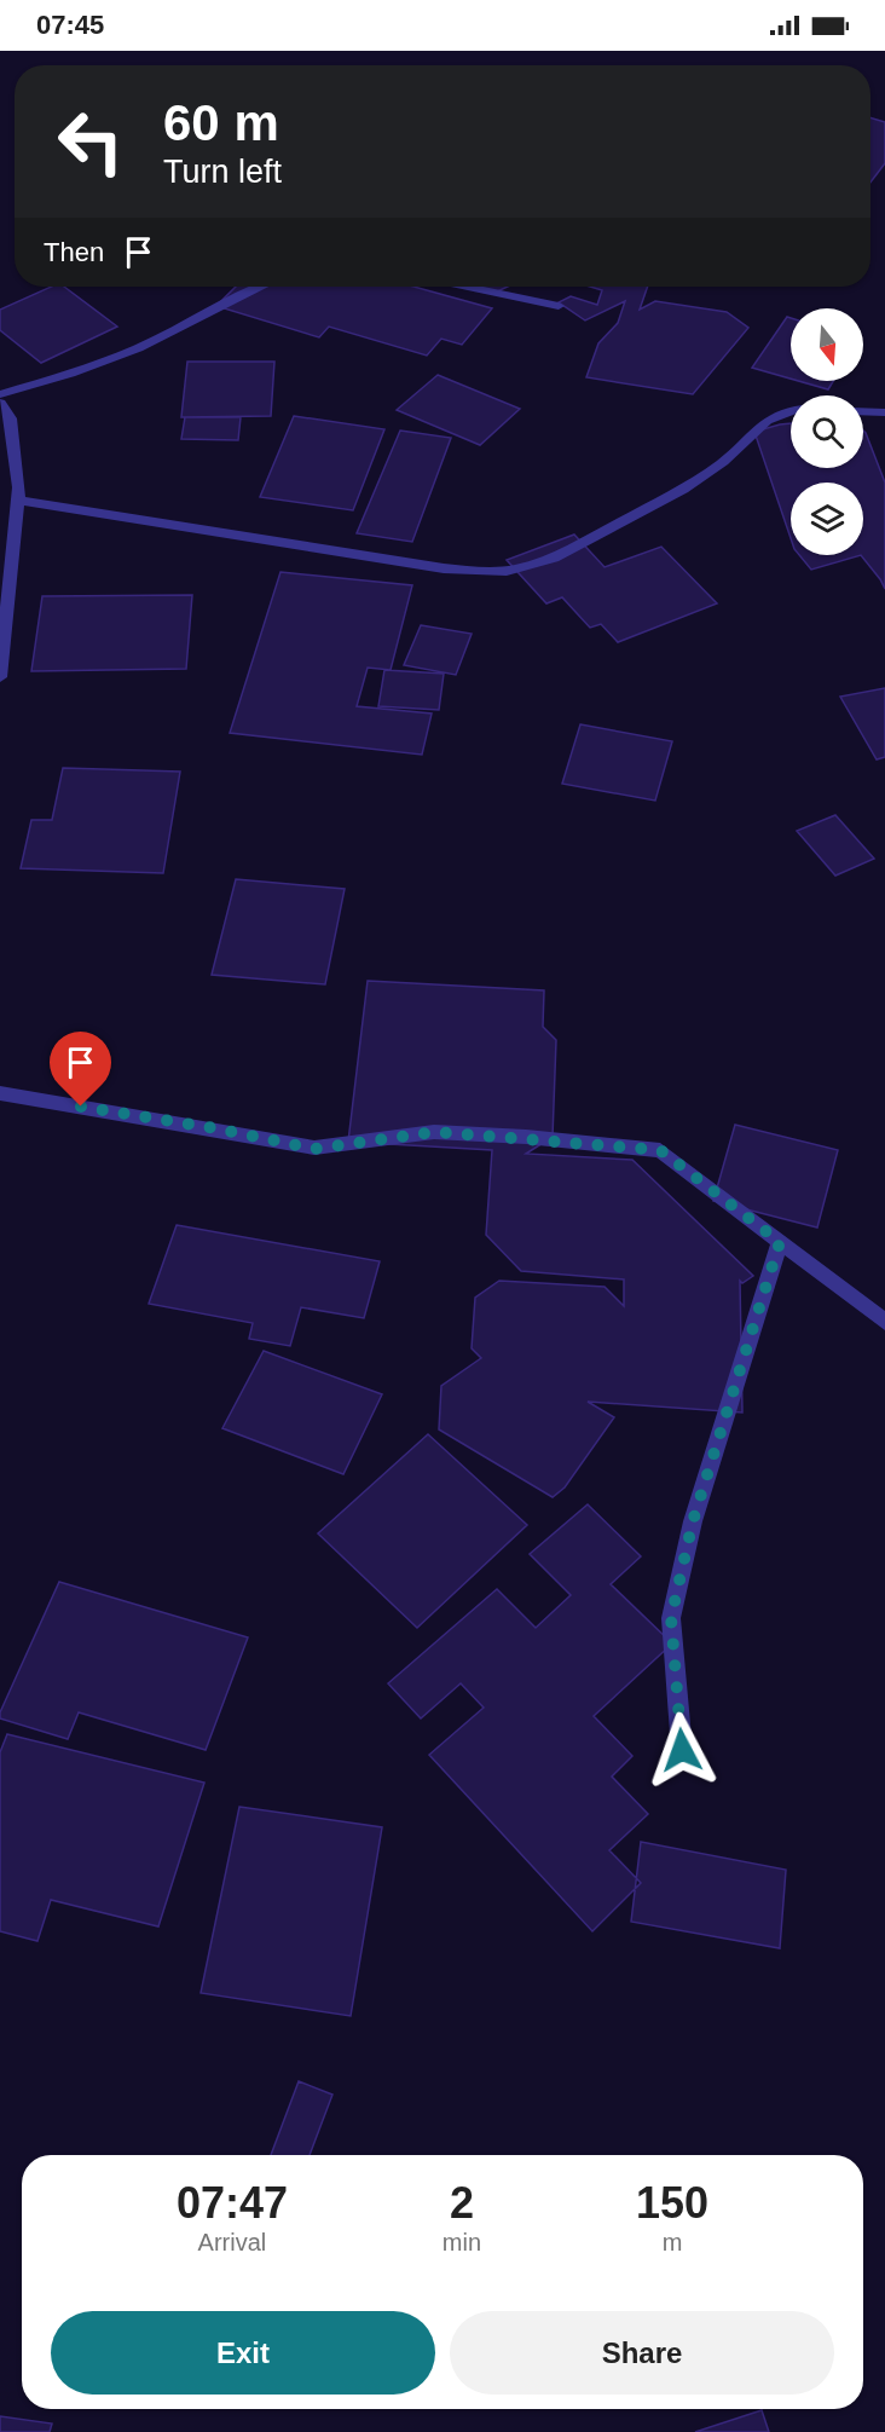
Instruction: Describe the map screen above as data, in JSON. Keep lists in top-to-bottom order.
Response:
{
  "north": "bottom",
  "page": {
    "status": "07:45",
    "turn": ["60 m", "Turn left"],
    "then": "Then",
    "eta": [
      "07:47",
      "Arrival",
      "2",
      "min",
      "150",
      "m"
    ],
    "buttons": ["Exit", "Share"]
  }
}
